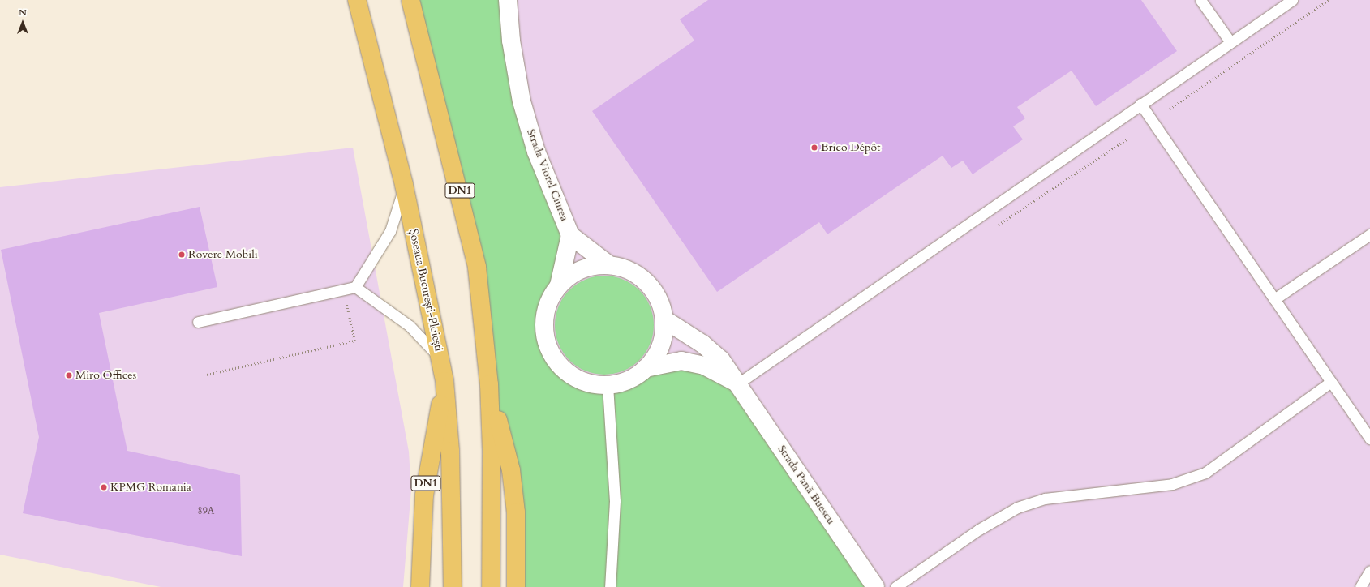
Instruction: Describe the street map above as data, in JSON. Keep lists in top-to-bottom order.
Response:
{
  "streets": {
    "highway": ["DN1", "Șoseaua București-Ploiești"],
    "street": ["Strada Viorel Ciurea", "Strada Pană Buescu"]
  },
  "crossings": [
    ["DN1", "Șoseaua București-Ploiești"]
  ],
  "places": [
    "Brico Dépôt",
    "Rovere Mobili",
    "Miro Offices",
    "KPMG Romania"
  ],
  "house_numbers": ["89A"],
  "north": "top"
}
